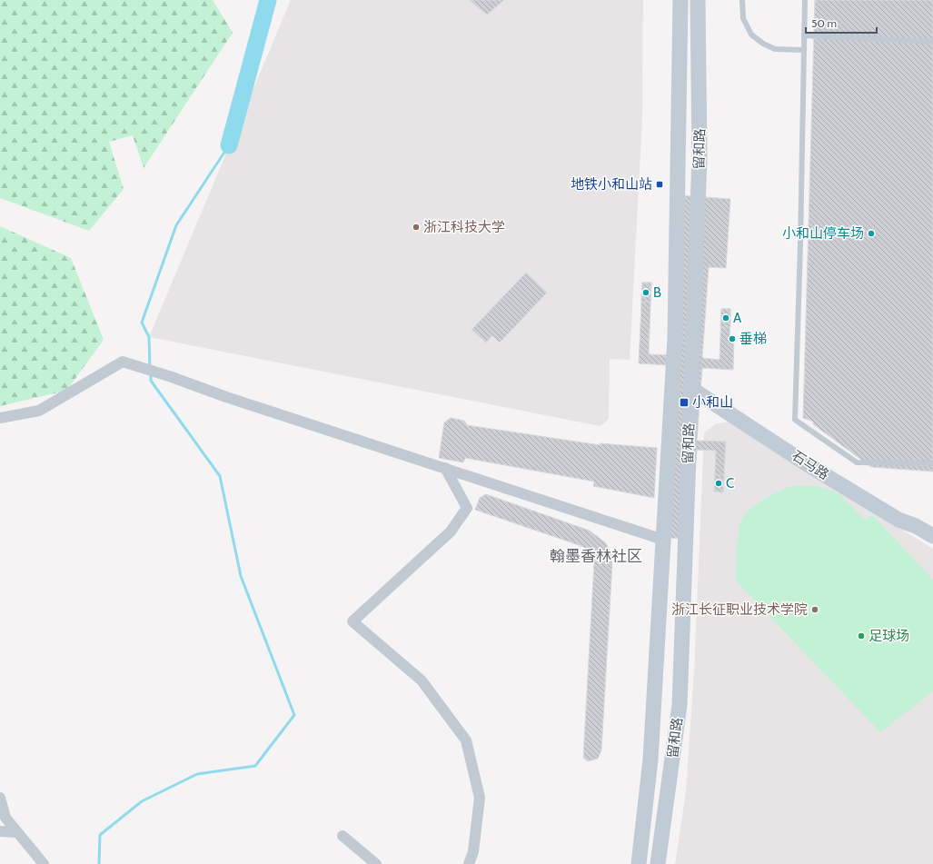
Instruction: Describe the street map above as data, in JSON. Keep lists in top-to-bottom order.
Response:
{
  "streets": {
    "main road": ["留和路", "石马路"]
  },
  "crossings": [
    ["留和路", "石马路"]
  ],
  "districts": ["翰墨香林社区"],
  "places": {
    "transit": ["地铁小和山站", "小和山"],
    "other": [
      "浙江科技大学",
      "小和山停车场",
      "B",
      "A",
      "垂梯",
      "C",
      "浙江长征职业技术学院",
      "足球场"
    ]
  },
  "scale_bar": "50 m"
}
